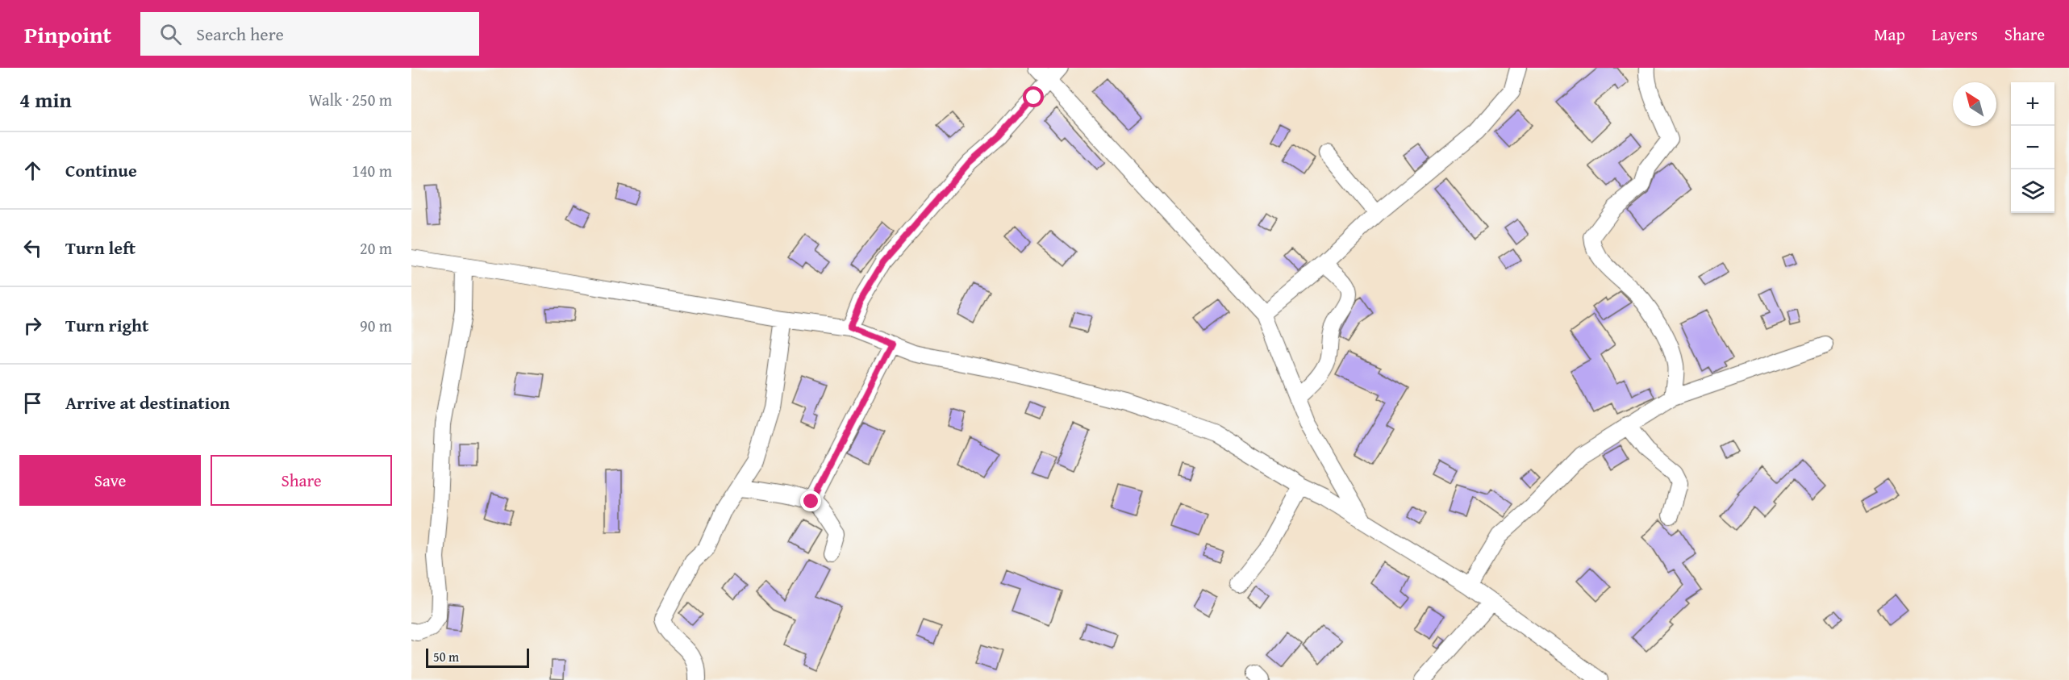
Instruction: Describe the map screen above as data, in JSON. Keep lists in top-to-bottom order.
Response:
{
  "scale_bar": "50 m",
  "north": "top left",
  "page": {
    "header": "Pinpoint",
    "search": "Search here",
    "nav": ["Map", "Layers", "Share"],
    "heading": ["4 min", "Walk · 250 m"],
    "map_buttons": ["+", "−"],
    "list": [
      ["Continue", "140 m"],
      ["Turn left", "20 m"],
      ["Turn right", "90 m"],
      "Arrive at destination"
    ],
    "buttons": ["Save", "Share"],
    "scale": "50 m"
  }
}
